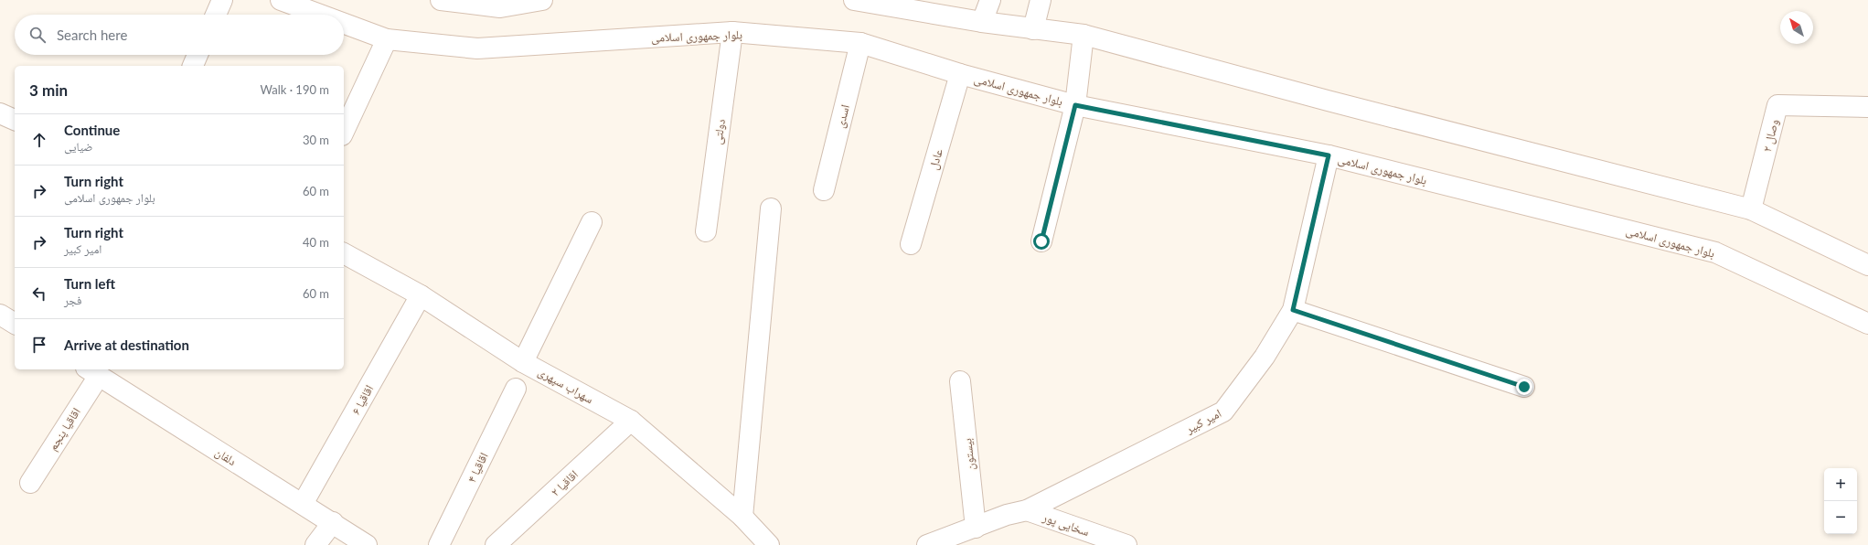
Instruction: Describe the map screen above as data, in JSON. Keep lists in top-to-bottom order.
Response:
{
  "streets": {
    "street": [
      "بلوار جمهوری اسلامی",
      "اسدی",
      "دولتی",
      "وصال ۲",
      "عادل",
      "سهراب سپهری",
      "اقاقیا ۶",
      "امیر کبیر",
      "اقاقیا پنجم",
      "بیستون",
      "دلفان",
      "اقاقیا ۴",
      "اقاقیا ۲",
      "سخایی پور"
    ]
  },
  "crossings": [
    ["بلوار جمهوری اسلامی", "اسدی"],
    ["بلوار جمهوری اسلامی", "دولتی"],
    ["بلوار جمهوری اسلامی", "عادل"],
    ["بلوار جمهوری اسلامی", "امیر کبیر"],
    ["سهراب سپهری", "اقاقیا ۶"],
    ["سهراب سپهری", "اقاقیا ۲"],
    ["اقاقیا ۶", "دلفان"],
    ["امیر کبیر", "بیستون"],
    ["امیر کبیر", "سخایی پور"],
    ["اقاقیا پنجم", "دلفان"]
  ],
  "north": "top left",
  "page": {
    "search": "Search here",
    "heading": ["3 min", "Walk · 190 m"],
    "list": [
      ["Continue", "ضیایی", "30 m"],
      ["Turn right", "بلوار جمهوری اسلامی", "60 m"],
      ["Turn right", "امیر کبیر", "40 m"],
      ["Turn left", "فجر", "60 m"],
      "Arrive at destination"
    ],
    "map_buttons": ["+", "−"]
  }
}
